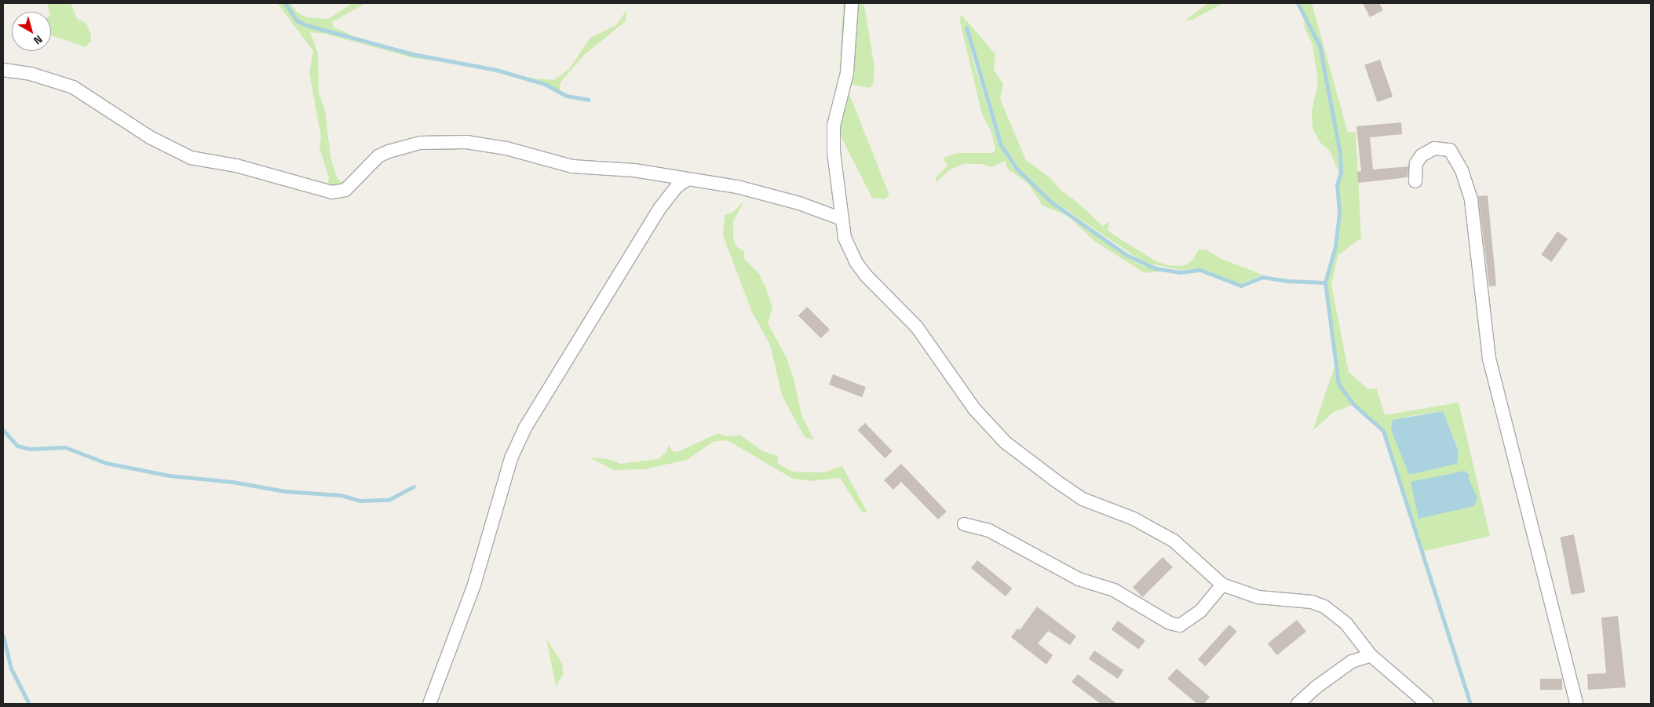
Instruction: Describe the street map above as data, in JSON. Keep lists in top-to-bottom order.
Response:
{
  "north": "bottom right"
}
